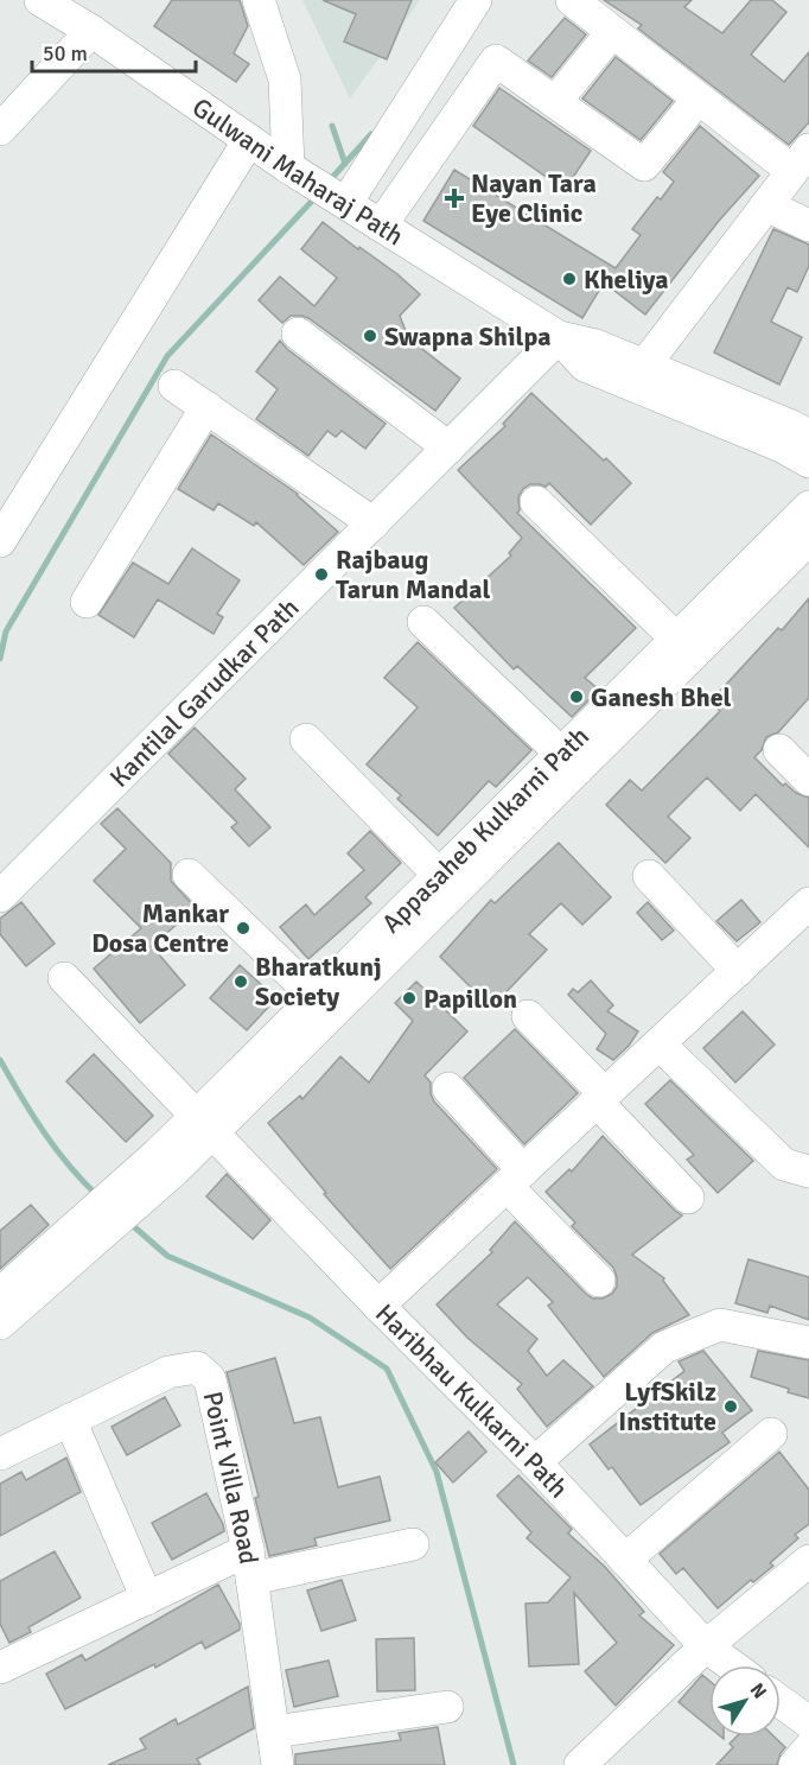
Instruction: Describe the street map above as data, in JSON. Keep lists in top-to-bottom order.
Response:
{
  "streets": {
    "street": [
      "Gulwani Maharaj Path",
      "Kantilal Garudkar Path",
      "Appasaheb Kulkarni Path",
      "Haribhau Kulkarni Path",
      "Point Villa Road"
    ]
  },
  "crossings": [
    ["Gulwani Maharaj Path", "Kantilal Garudkar Path"],
    ["Appasaheb Kulkarni Path", "Haribhau Kulkarni Path"]
  ],
  "places": {
    "health": ["Nayan Tara Eye Clinic"],
    "other": [
      "Kheliya",
      "Swapna Shilpa",
      "Rajbaug Tarun Mandal",
      "Ganesh Bhel",
      "Mankar Dosa Centre",
      "Bharatkunj Society",
      "Papillon",
      "LyfSkilz Institute"
    ]
  },
  "scale_bar": "50 m",
  "north": "top right"
}
